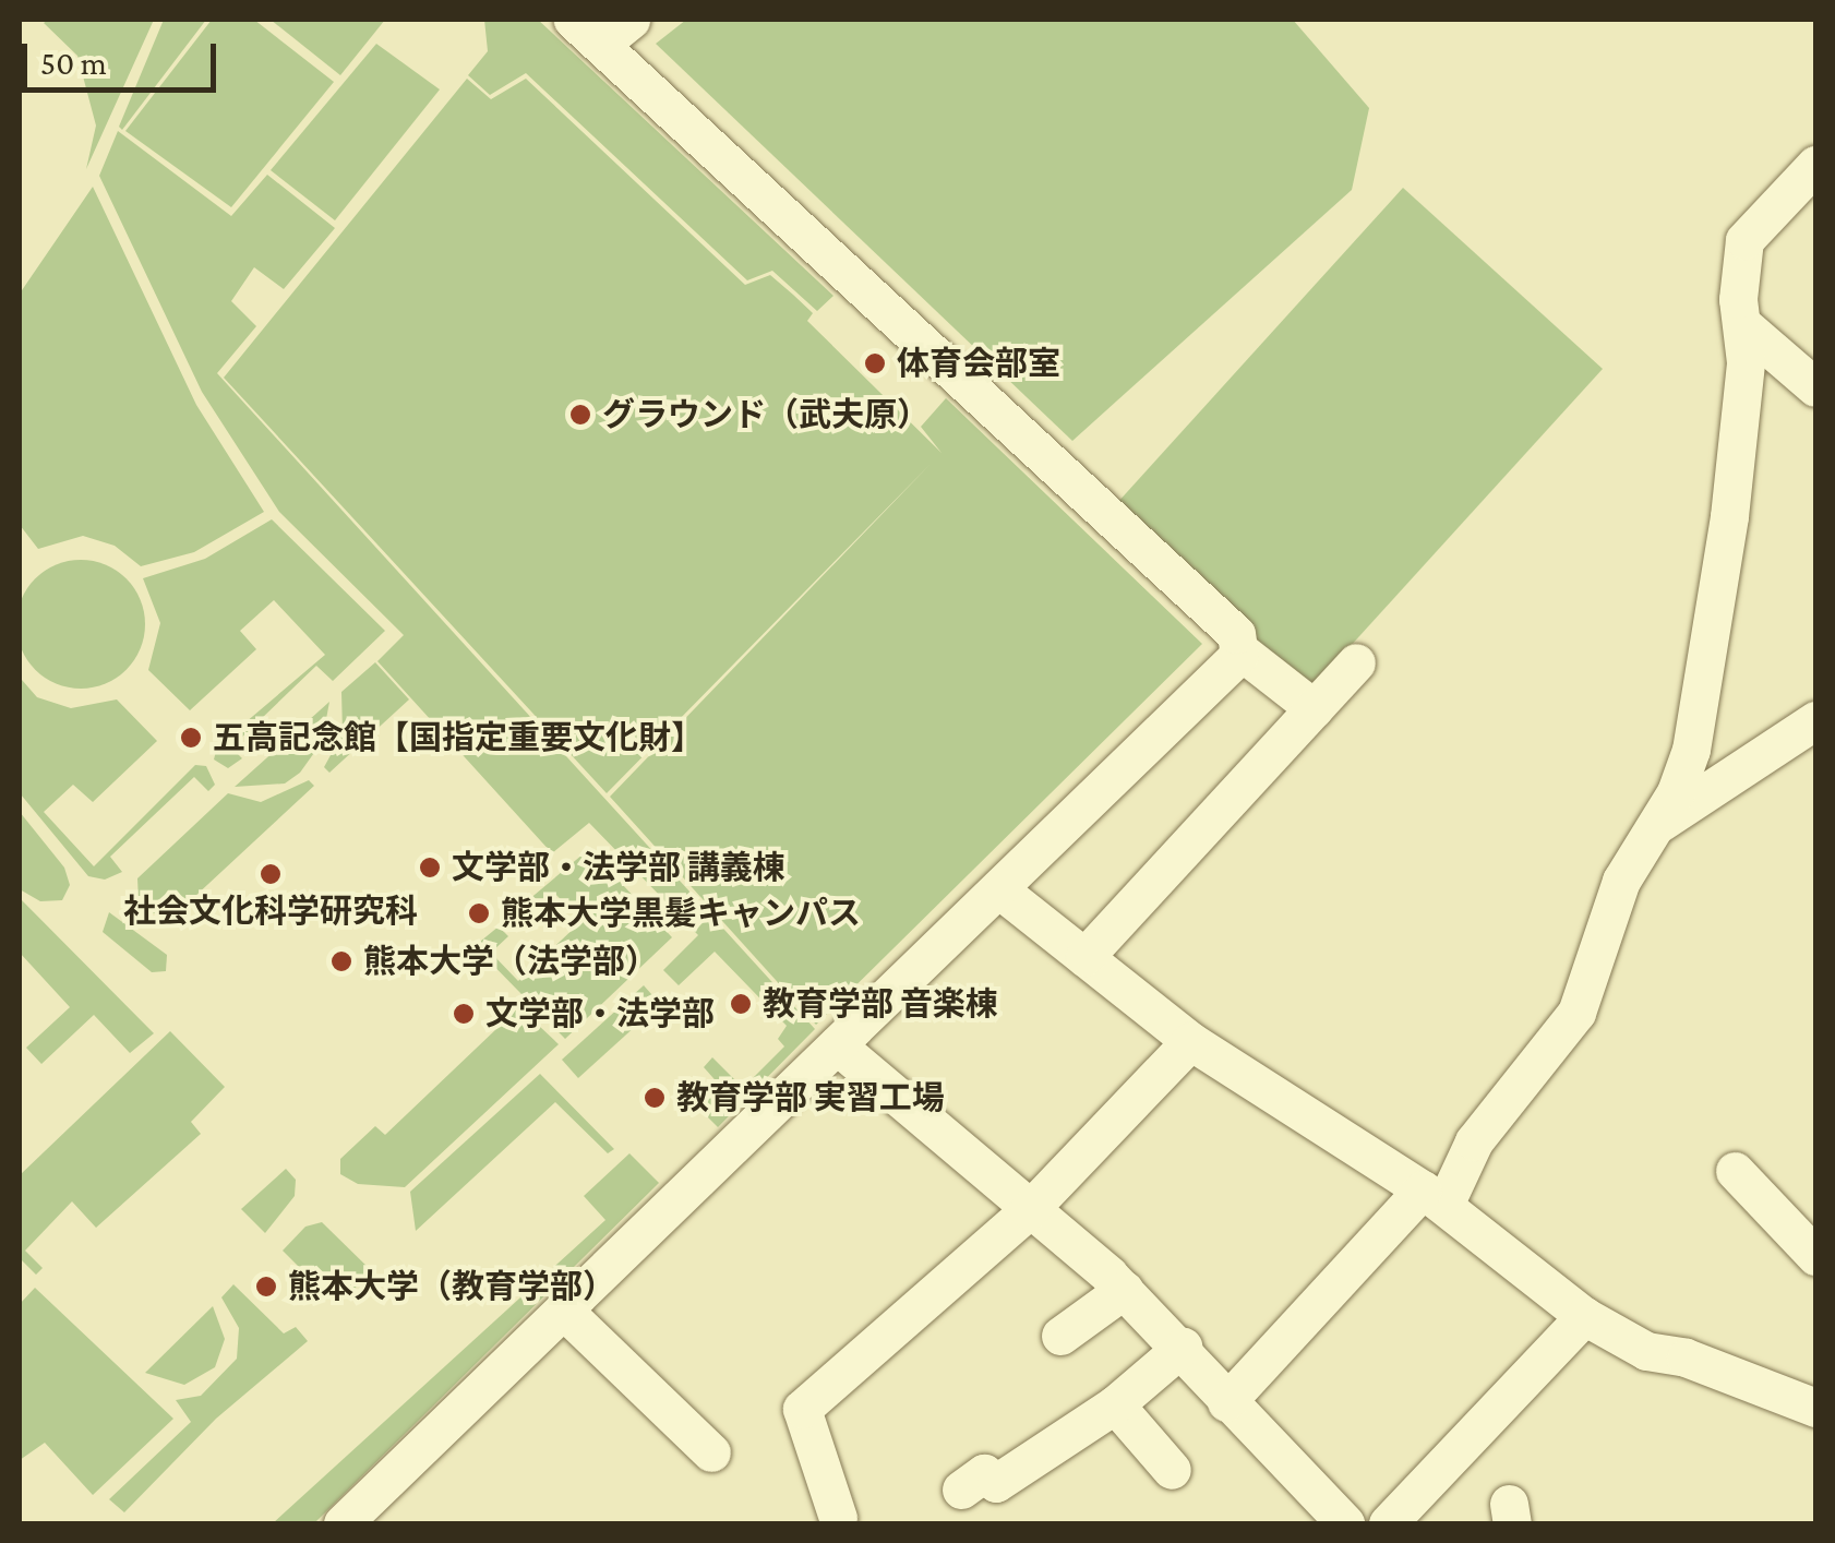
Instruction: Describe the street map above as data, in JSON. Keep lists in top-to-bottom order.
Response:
{
  "places": [
    "体育会部室",
    "グラウンド（武夫原）",
    "五高記念館【国指定重要文化財】",
    "文学部・法学部 講義棟",
    "社会文化科学研究科",
    "熊本大学黒髪キャンパス",
    "熊本大学（法学部）",
    "教育学部 音楽棟",
    "文学部・法学部",
    "教育学部 実習工場",
    "熊本大学（教育学部）"
  ],
  "scale_bar": "50 m"
}
